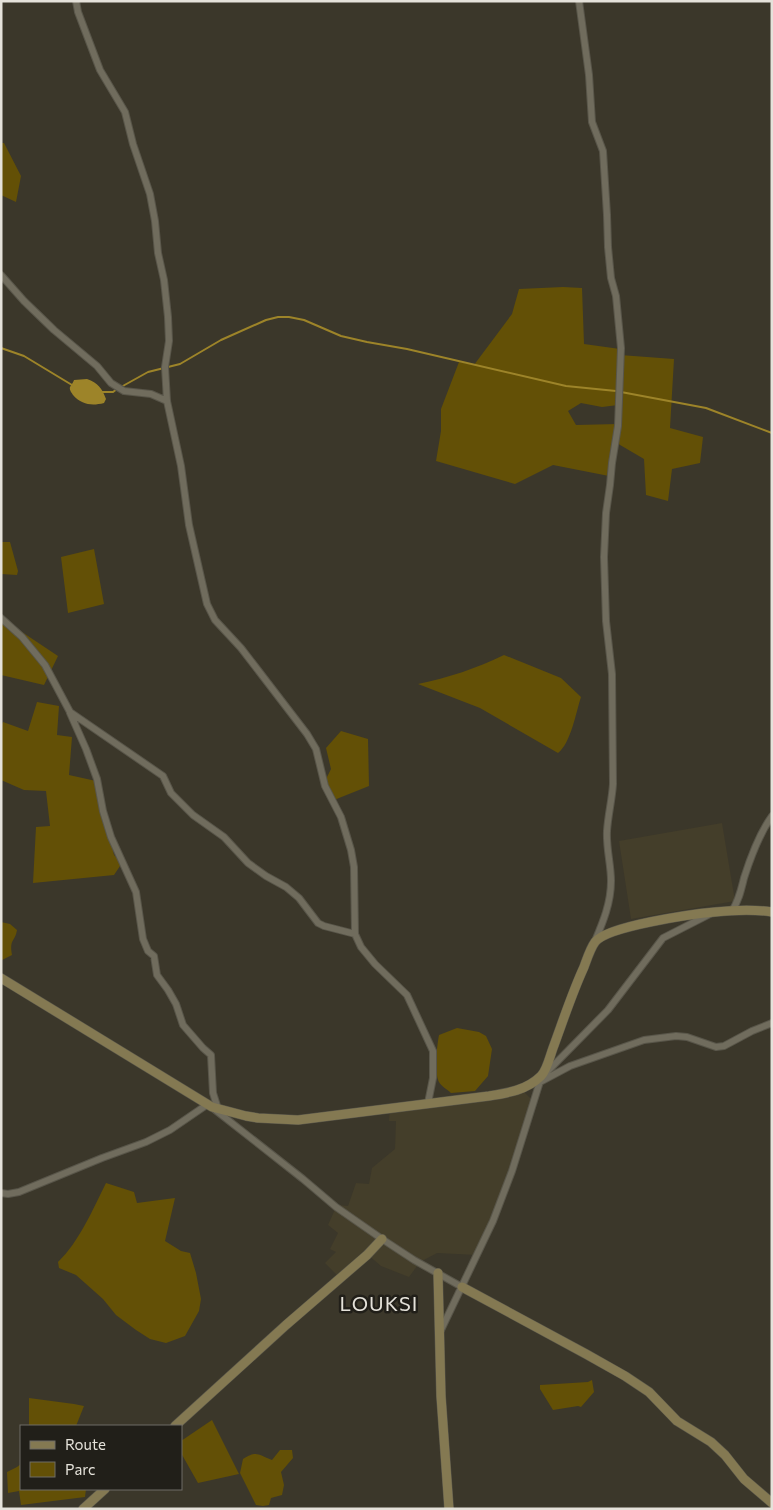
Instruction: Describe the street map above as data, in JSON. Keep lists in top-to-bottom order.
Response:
{
  "districts": ["LOUKSI"],
  "legend": ["Route", "Parc"]
}
